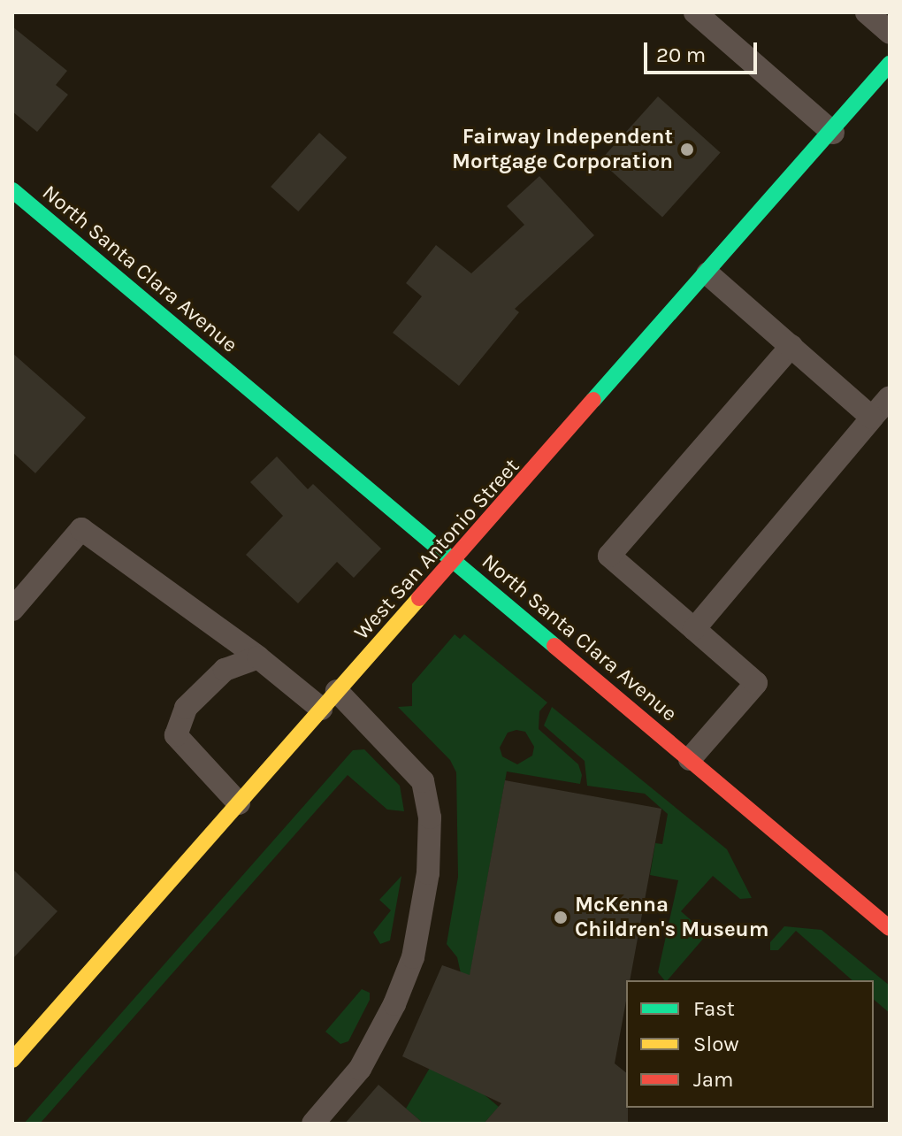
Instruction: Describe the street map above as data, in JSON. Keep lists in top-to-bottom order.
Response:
{
  "streets": {
    "main road": ["North Santa Clara Avenue", "West San Antonio Street"]
  },
  "crossings": [
    ["North Santa Clara Avenue", "West San Antonio Street"]
  ],
  "places": ["Fairway Independent Mortgage Corporation", "McKenna Children's Museum"],
  "legend": ["Fast", "Slow", "Jam"],
  "scale_bar": "20 m"
}
